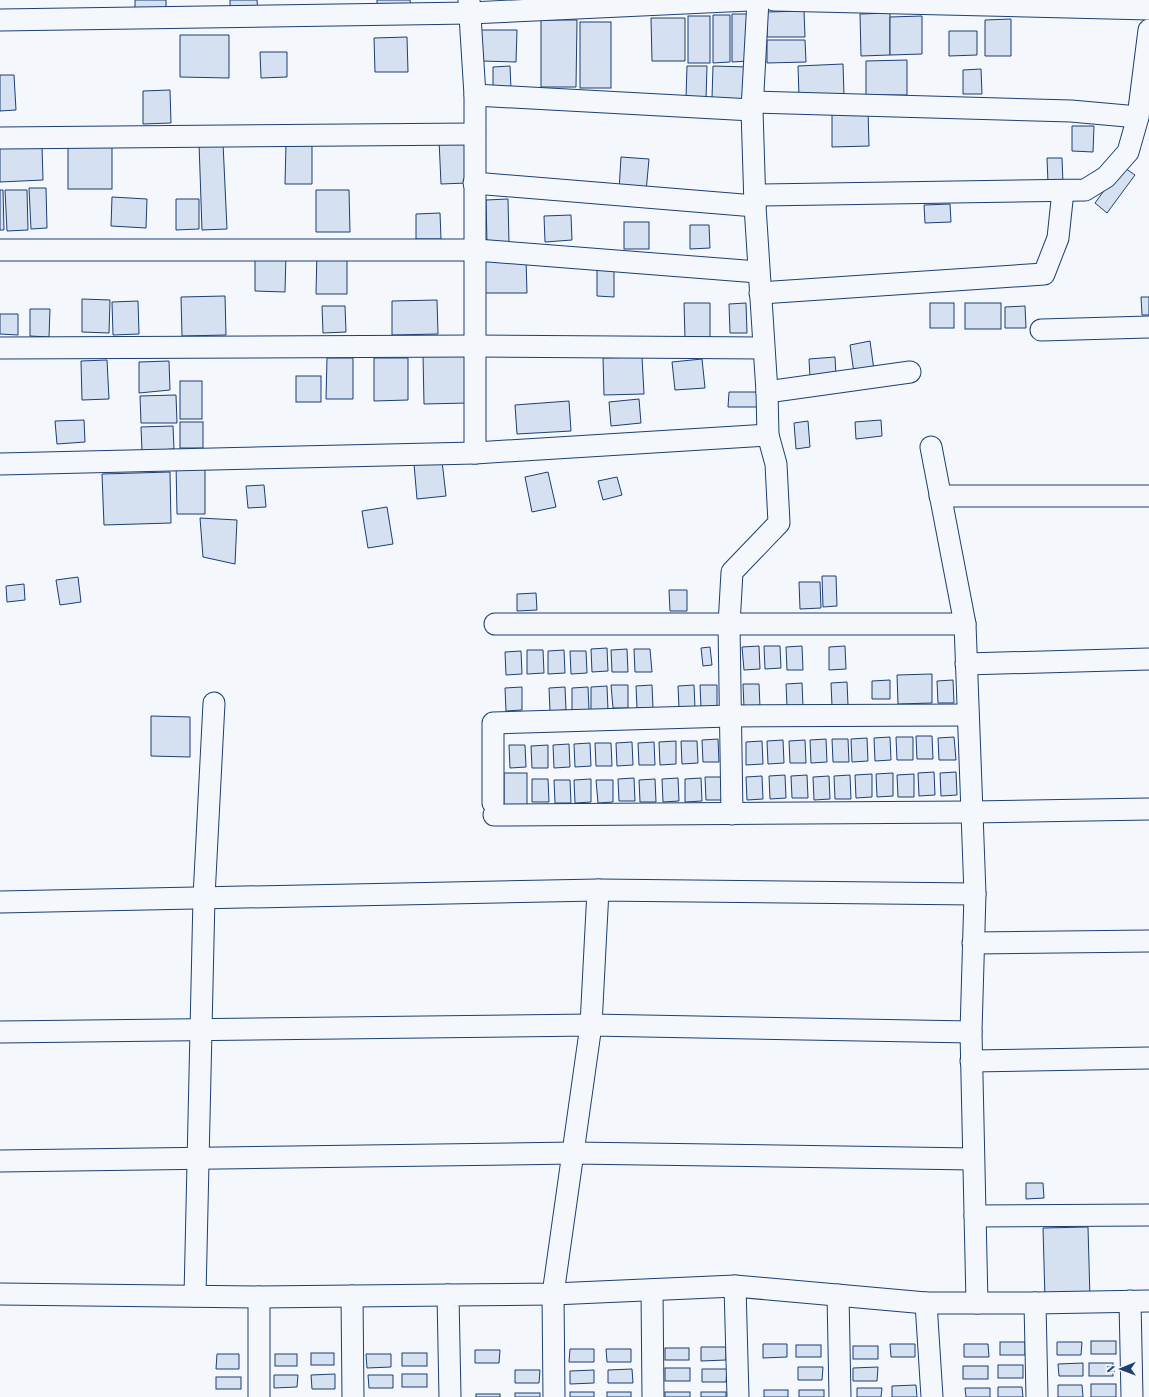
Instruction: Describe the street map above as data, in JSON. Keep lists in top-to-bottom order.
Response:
{
  "north": "left"
}
